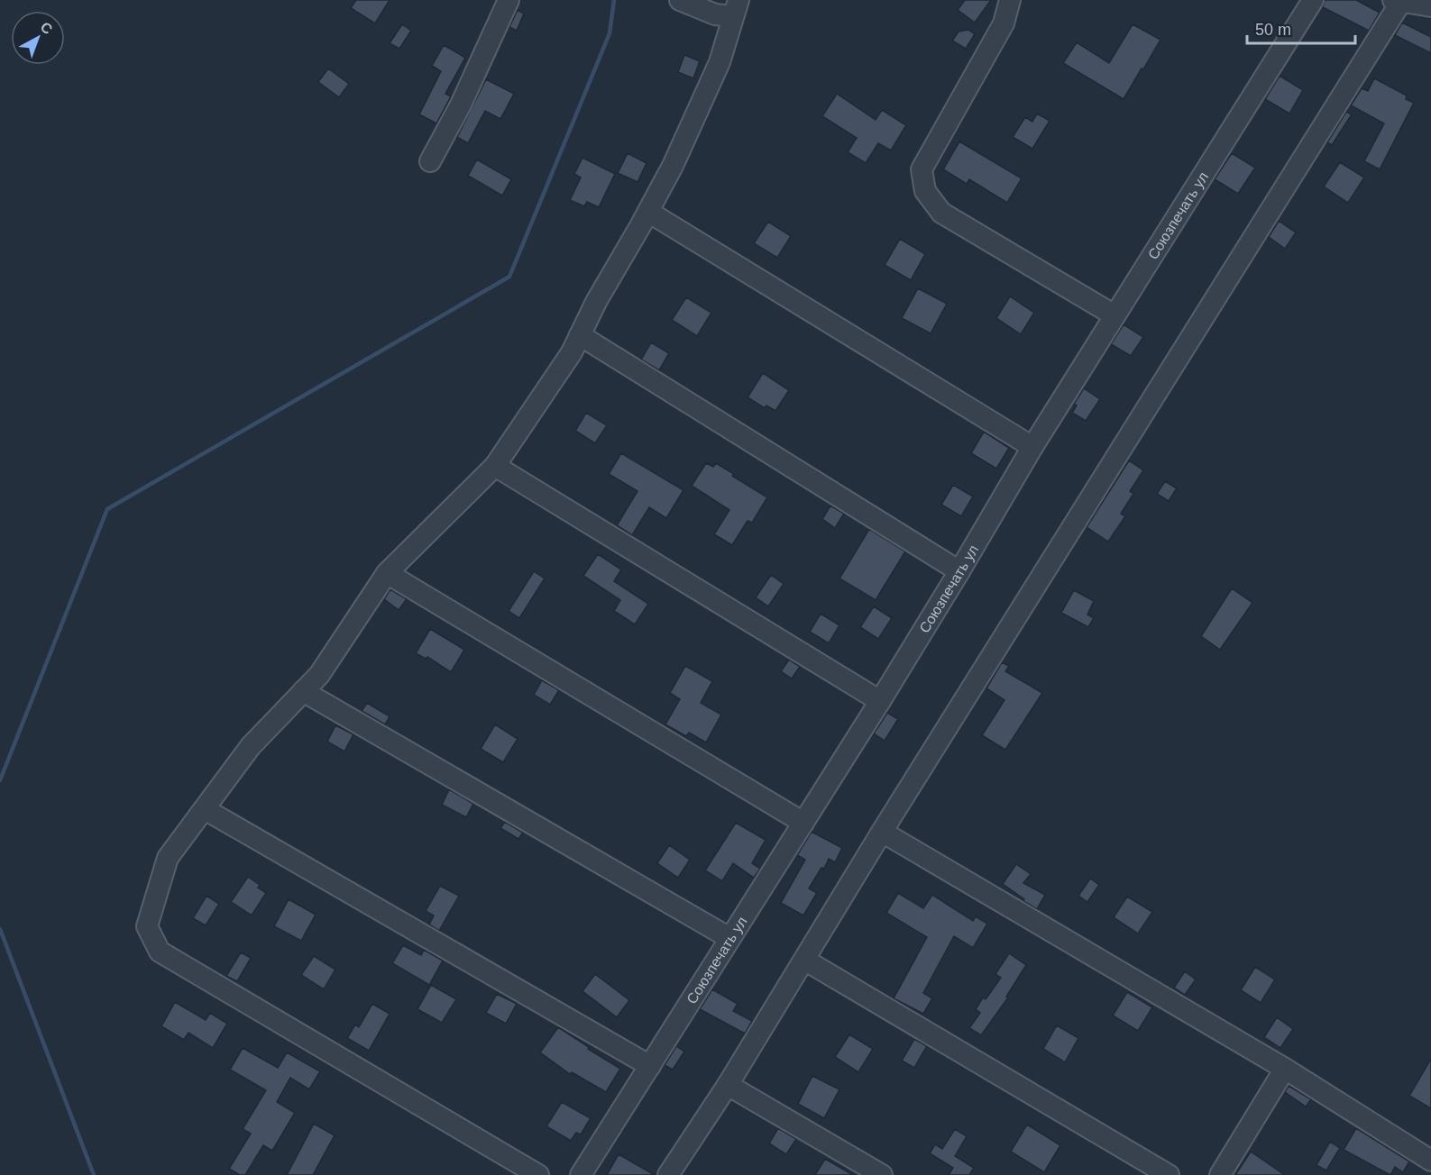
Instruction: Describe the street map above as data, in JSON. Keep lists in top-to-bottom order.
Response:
{
  "streets": {
    "street": ["Союзпечать ул"]
  },
  "scale_bar": "50 m",
  "north": "top right"
}
